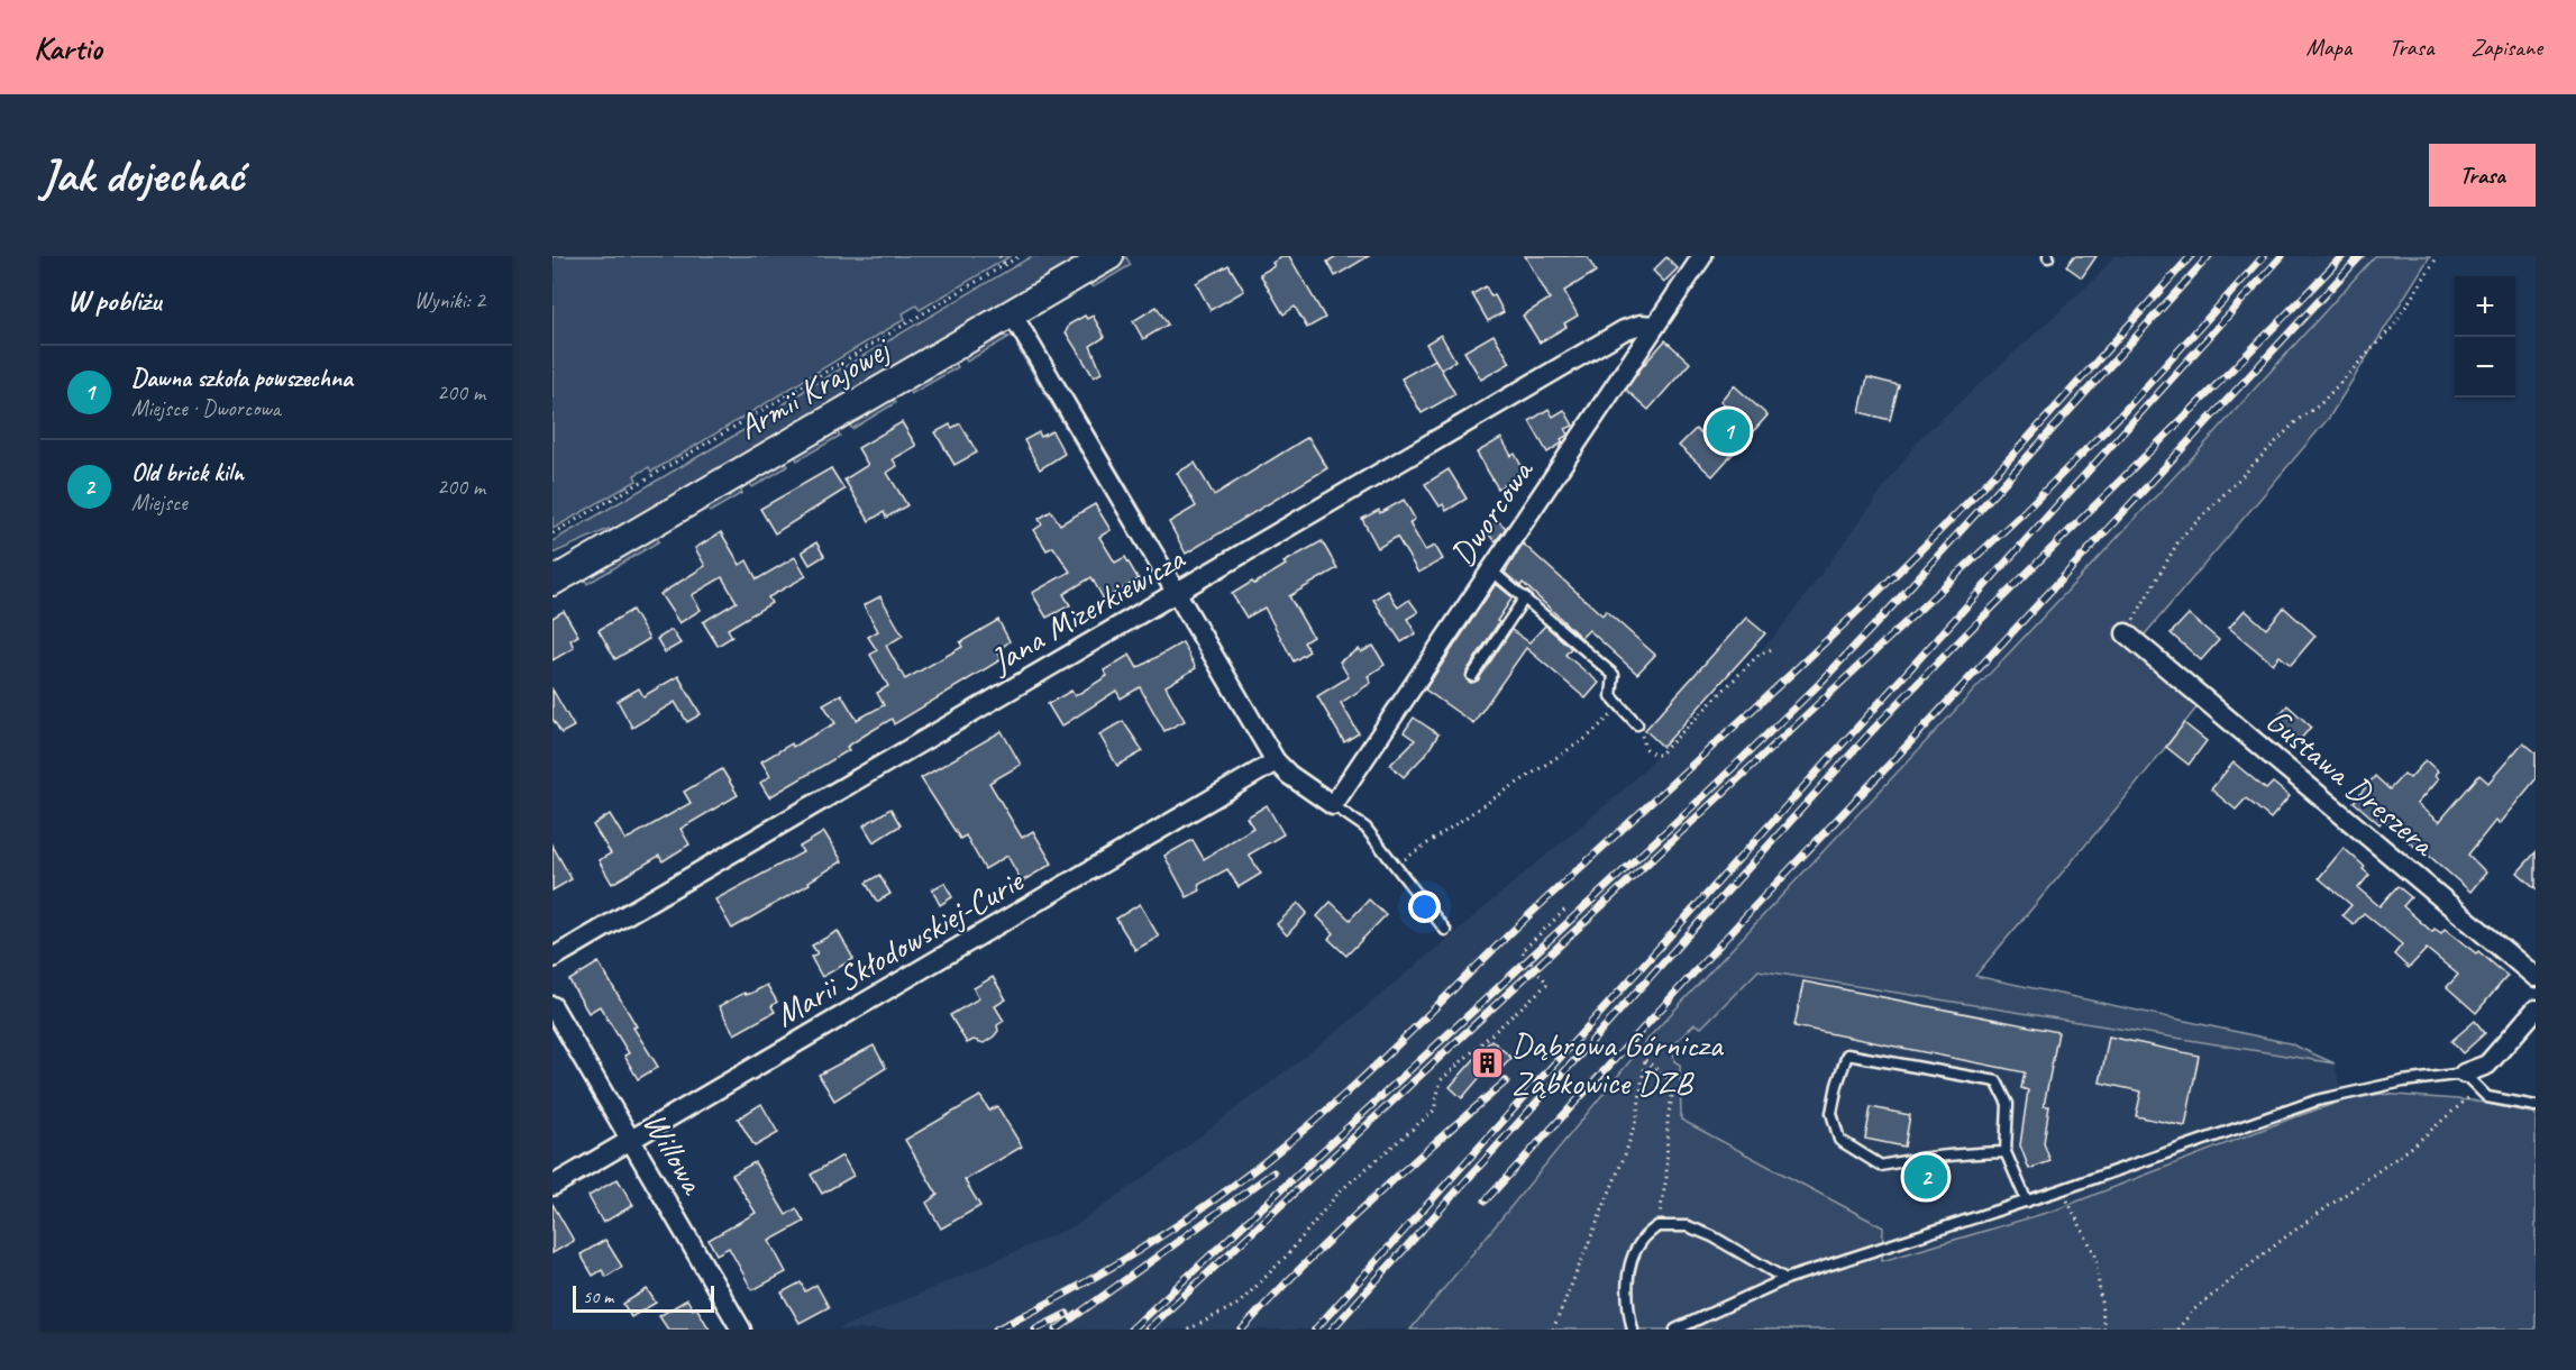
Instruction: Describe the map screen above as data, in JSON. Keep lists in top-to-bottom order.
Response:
{
  "streets": {
    "main road": ["Armii Krajowej"],
    "street": [
      "Dworcowa",
      "Jana Mizerkiewicza",
      "Gustawa Dreszera",
      "Marii Skłodowskiej-Curie",
      "Willowa"
    ]
  },
  "crossings": [
    ["Dworcowa", "Jana Mizerkiewicza"],
    ["Marii Skłodowskiej-Curie", "Willowa"]
  ],
  "places": {
    "building": ["Dąbrowa Górnicza Ząbkowice DZB"]
  },
  "scale_bar": "50 m",
  "page": {
    "header": "Kartio",
    "nav": ["Mapa", "Trasa", "Zapisane"],
    "buttons": "Trasa",
    "title": "Jak dojechać",
    "heading": ["W pobliżu", "Wyniki: 2"],
    "map_buttons": ["+", "−"],
    "list": [
      {
        "mark": "1",
        "name": "Dawna szkoła powszechna",
        "note": "Miejsce · Dworcowa",
        "value": "200 m"
      },
      {
        "mark": "2",
        "name": "Old brick kiln",
        "note": "Miejsce",
        "value": "200 m"
      }
    ],
    "pins": ["1", "2"],
    "scale": "50 m"
  }
}
